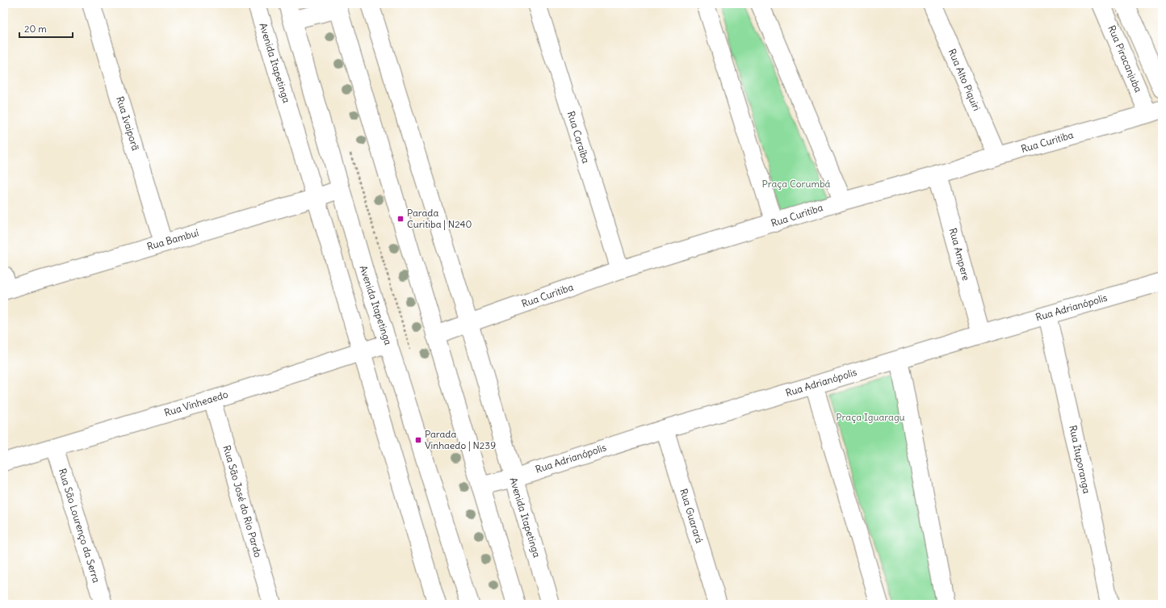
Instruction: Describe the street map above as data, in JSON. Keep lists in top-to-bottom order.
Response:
{
  "streets": {
    "street": [
      "Rua Piracanjuba",
      "Avenida Itapetinga",
      "Rua Alto Piquiri",
      "Rua Ivaiporã",
      "Rua Caraíba",
      "Rua Curitiba",
      "Rua Bambuí",
      "Rua Ampere",
      "Rua Adrianópolis",
      "Rua Vinheaedo",
      "Rua Ituporanga",
      "Rua São José do Rio Pardo",
      "Rua Guarará",
      "Rua São Lourenço da Serra"
    ]
  },
  "crossings": [
    ["Rua Piracanjuba", "Rua Curitiba"],
    ["Avenida Itapetinga", "Rua Curitiba"],
    ["Avenida Itapetinga", "Rua Bambuí"],
    ["Avenida Itapetinga", "Rua Adrianópolis"],
    ["Avenida Itapetinga", "Rua Vinheaedo"],
    ["Rua Alto Piquiri", "Rua Curitiba"],
    ["Rua Ivaiporã", "Rua Bambuí"],
    ["Rua Caraíba", "Rua Curitiba"],
    ["Rua Curitiba", "Rua Ampere"],
    ["Rua Ampere", "Rua Adrianópolis"],
    ["Rua Adrianópolis", "Rua Ituporanga"],
    ["Rua Adrianópolis", "Rua Guarará"],
    ["Rua Vinheaedo", "Rua São José do Rio Pardo"],
    ["Rua Vinheaedo", "Rua São Lourenço da Serra"]
  ],
  "parks": ["Praça Corumbá", "Praça Iguaragu"],
  "places": {
    "transit": ["Parada Curitiba | N240", "Parada Vinhaedo | N239"]
  },
  "scale_bar": "20 m"
}
